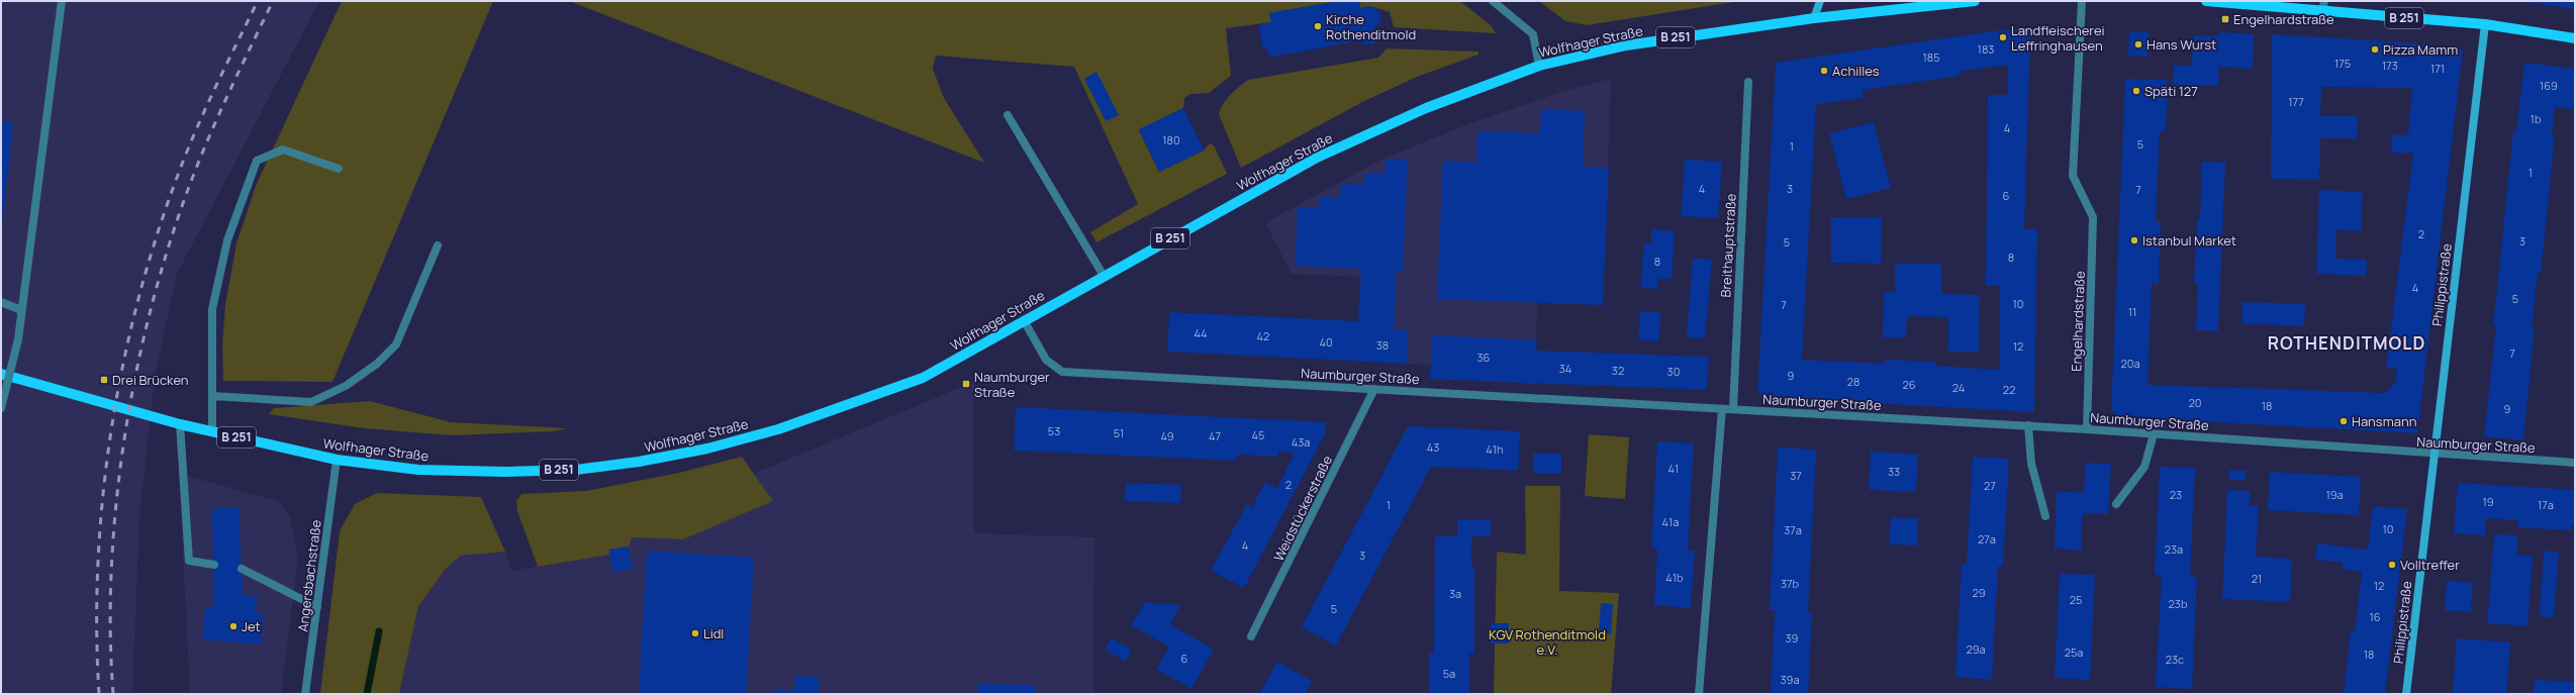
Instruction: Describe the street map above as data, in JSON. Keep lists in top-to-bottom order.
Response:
{
  "streets": {
    "main road": ["B 251", "Wolfhager Straße"],
    "street": [
      "Breithauptstraße",
      "Philippistraße",
      "Engelhardstraße",
      "Naumburger Straße",
      "Weidstückerstraße",
      "Angersbachstraße"
    ]
  },
  "crossings": [
    ["B 251", "Philippistraße"],
    ["Wolfhager Straße", "Naumburger Straße"],
    ["Wolfhager Straße", "Angersbachstraße"],
    ["Breithauptstraße", "Naumburger Straße"],
    ["Philippistraße", "Naumburger Straße"],
    ["Engelhardstraße", "Naumburger Straße"],
    ["Naumburger Straße", "Weidstückerstraße"]
  ],
  "districts": ["ROTHENDITMOLD"],
  "parks": ["KGV Rothenditmold e.V."],
  "places": {
    "transit": ["Engelhardstraße", "Drei Brücken", "Naumburger Straße"],
    "other": [
      "Kirche Rothenditmold",
      "Landfleischerei Leffringhausen",
      "Hans Wurst",
      "Pizza Mamm",
      "Achilles",
      "Späti 127",
      "Istanbul Market",
      "Hansmann",
      "Volltreffer",
      "Jet",
      "Lidl"
    ]
  },
  "house_numbers": [
    "183",
    "185",
    "175",
    "173",
    "171",
    "169",
    "177",
    "1b",
    "4",
    "180",
    "5",
    "1",
    "1",
    "4",
    "3",
    "7",
    "6",
    "2",
    "3",
    "5",
    "8",
    "8",
    "4",
    "5",
    "10",
    "7",
    "11",
    "44",
    "42",
    "40",
    "38",
    "12",
    "7",
    "36",
    "20a",
    "34",
    "32",
    "30",
    "9",
    "28",
    "26",
    "24",
    "22",
    "20",
    "18",
    "9",
    "53",
    "51",
    "45",
    "49",
    "47",
    "43a",
    "43",
    "41h",
    "41",
    "33",
    "37",
    "2",
    "27",
    "23",
    "19a",
    "19",
    "1",
    "17a",
    "41a",
    "10",
    "37a",
    "27a",
    "4",
    "23a",
    "3",
    "41b",
    "21",
    "37b",
    "12",
    "29",
    "3a",
    "25",
    "23b",
    "5",
    "16",
    "39",
    "29a",
    "25a",
    "18",
    "6",
    "23c",
    "5a",
    "39a"
  ]
}
